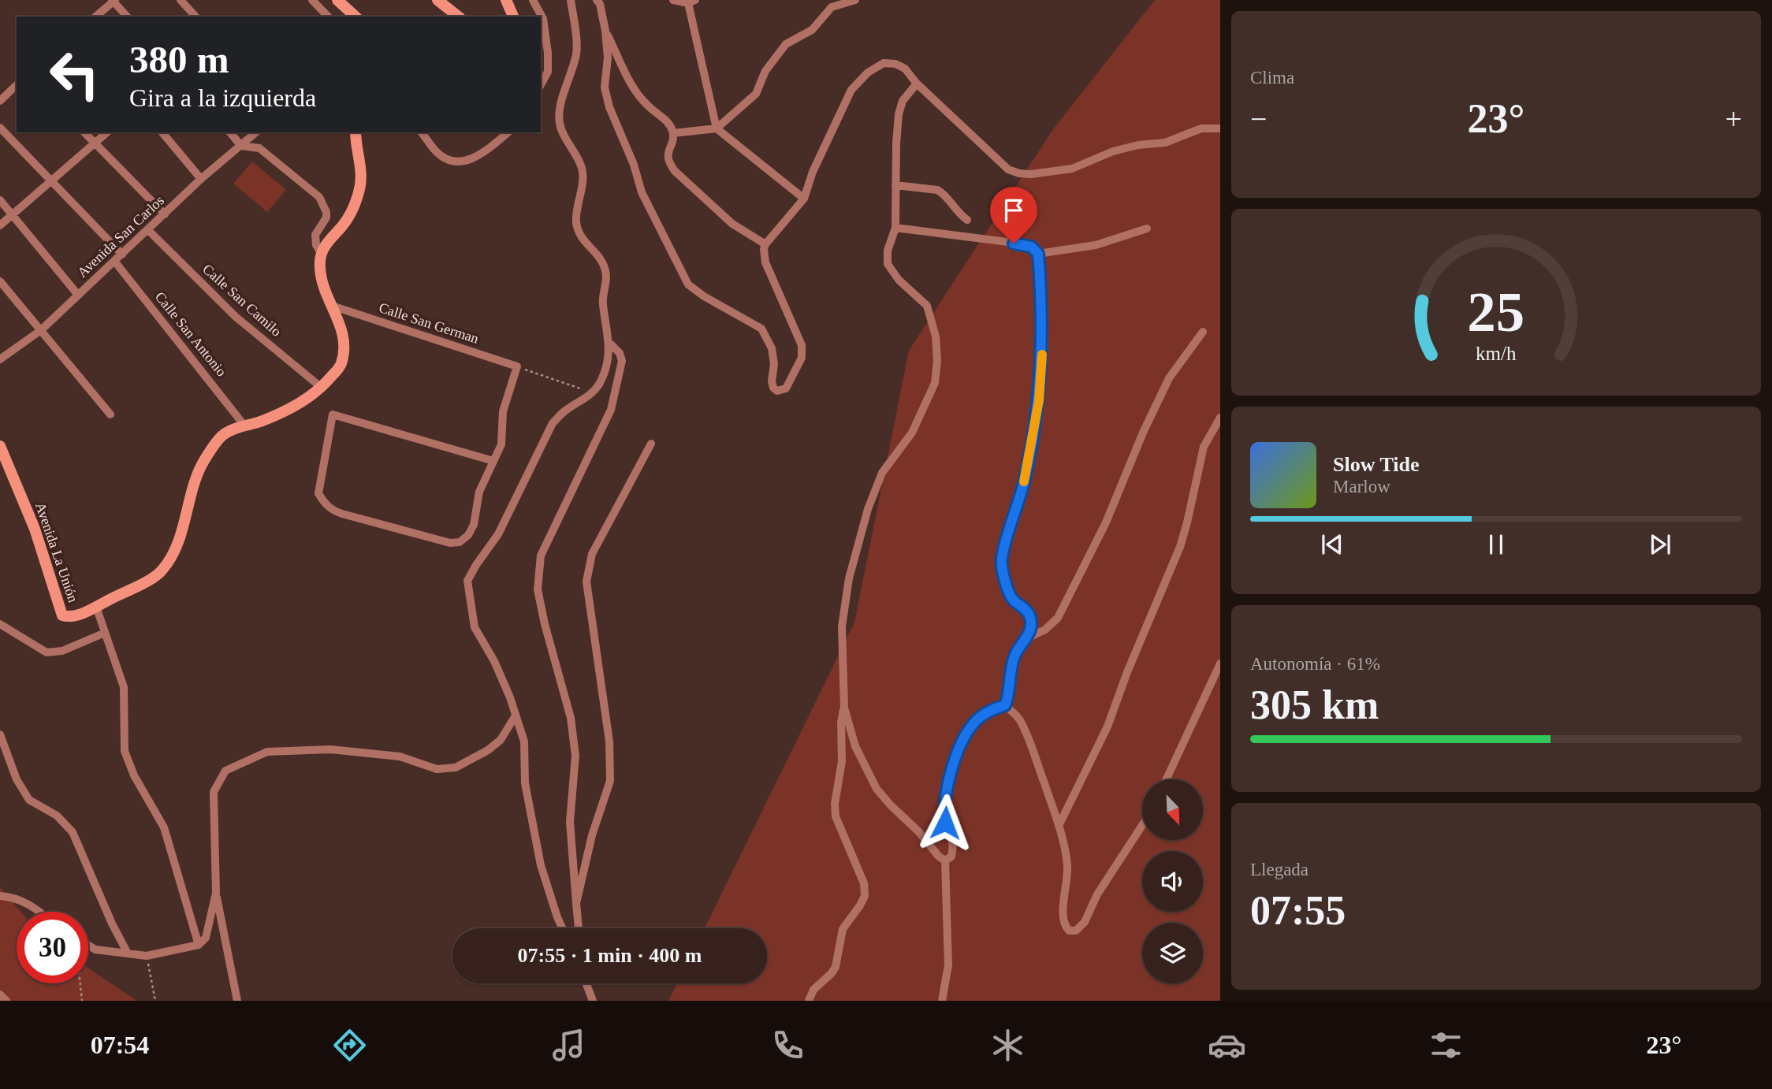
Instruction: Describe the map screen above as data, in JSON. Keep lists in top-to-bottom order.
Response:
{
  "streets": {
    "main road": ["Avenida La Unión"],
    "street": [
      "Avenida San Carlos",
      "Calle San Camilo",
      "Calle San German",
      "Calle San Antonio"
    ]
  },
  "crossings": [
    ["Avenida San Carlos", "Calle San Camilo"],
    ["Avenida San Carlos", "Calle San Antonio"],
    ["Calle San Camilo", "Avenida La Unión"],
    ["Calle San German", "Avenida La Unión"],
    ["Calle San Antonio", "Avenida La Unión"]
  ],
  "north": "bottom right",
  "page": {
    "tile": [
      "Clima",
      ["Autonomía · 61%", "305 km"],
      ["Llegada", "07:55"]
    ],
    "turn": ["380 m", "Gira a la izquierda"],
    "heat": ["−", "23°", "+"],
    "song": ["Slow Tide", "Marlow"],
    "limit": "30",
    "trip": "07:55 · 1 min · 400 m",
    "tabs": ["07:54", "23°"],
    "gauge": ["25", "km/h"]
  }
}
